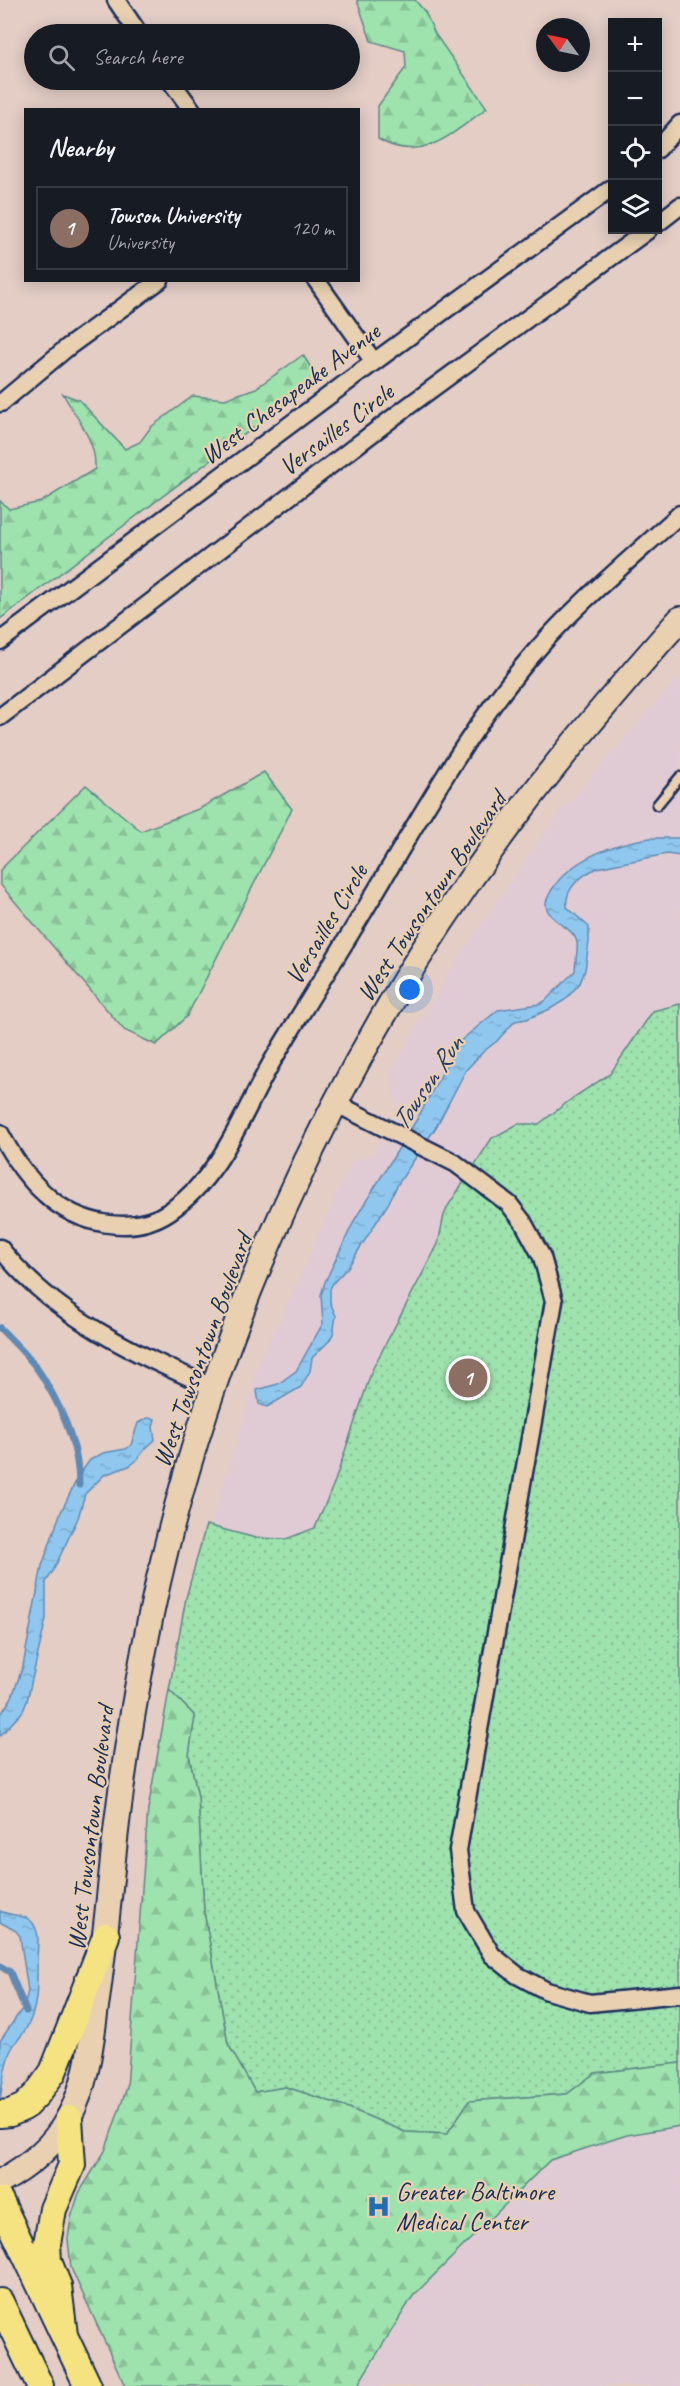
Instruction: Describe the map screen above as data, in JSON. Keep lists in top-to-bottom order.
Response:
{
  "streets": {
    "main road": ["West Towsontown Boulevard"],
    "street": ["West Chesapeake Avenue", "Versailles Circle"]
  },
  "water": ["Towson Run"],
  "places": {
    "hospital": ["Greater Baltimore Medical Center"]
  },
  "north": "top left",
  "page": {
    "map_buttons": ["+", "−"],
    "search": "Search here",
    "heading": "Nearby",
    "list": [
      {
        "mark": "1",
        "name": "Towson University",
        "note": "University",
        "value": "120 m"
      }
    ],
    "pins": "1"
  }
}
